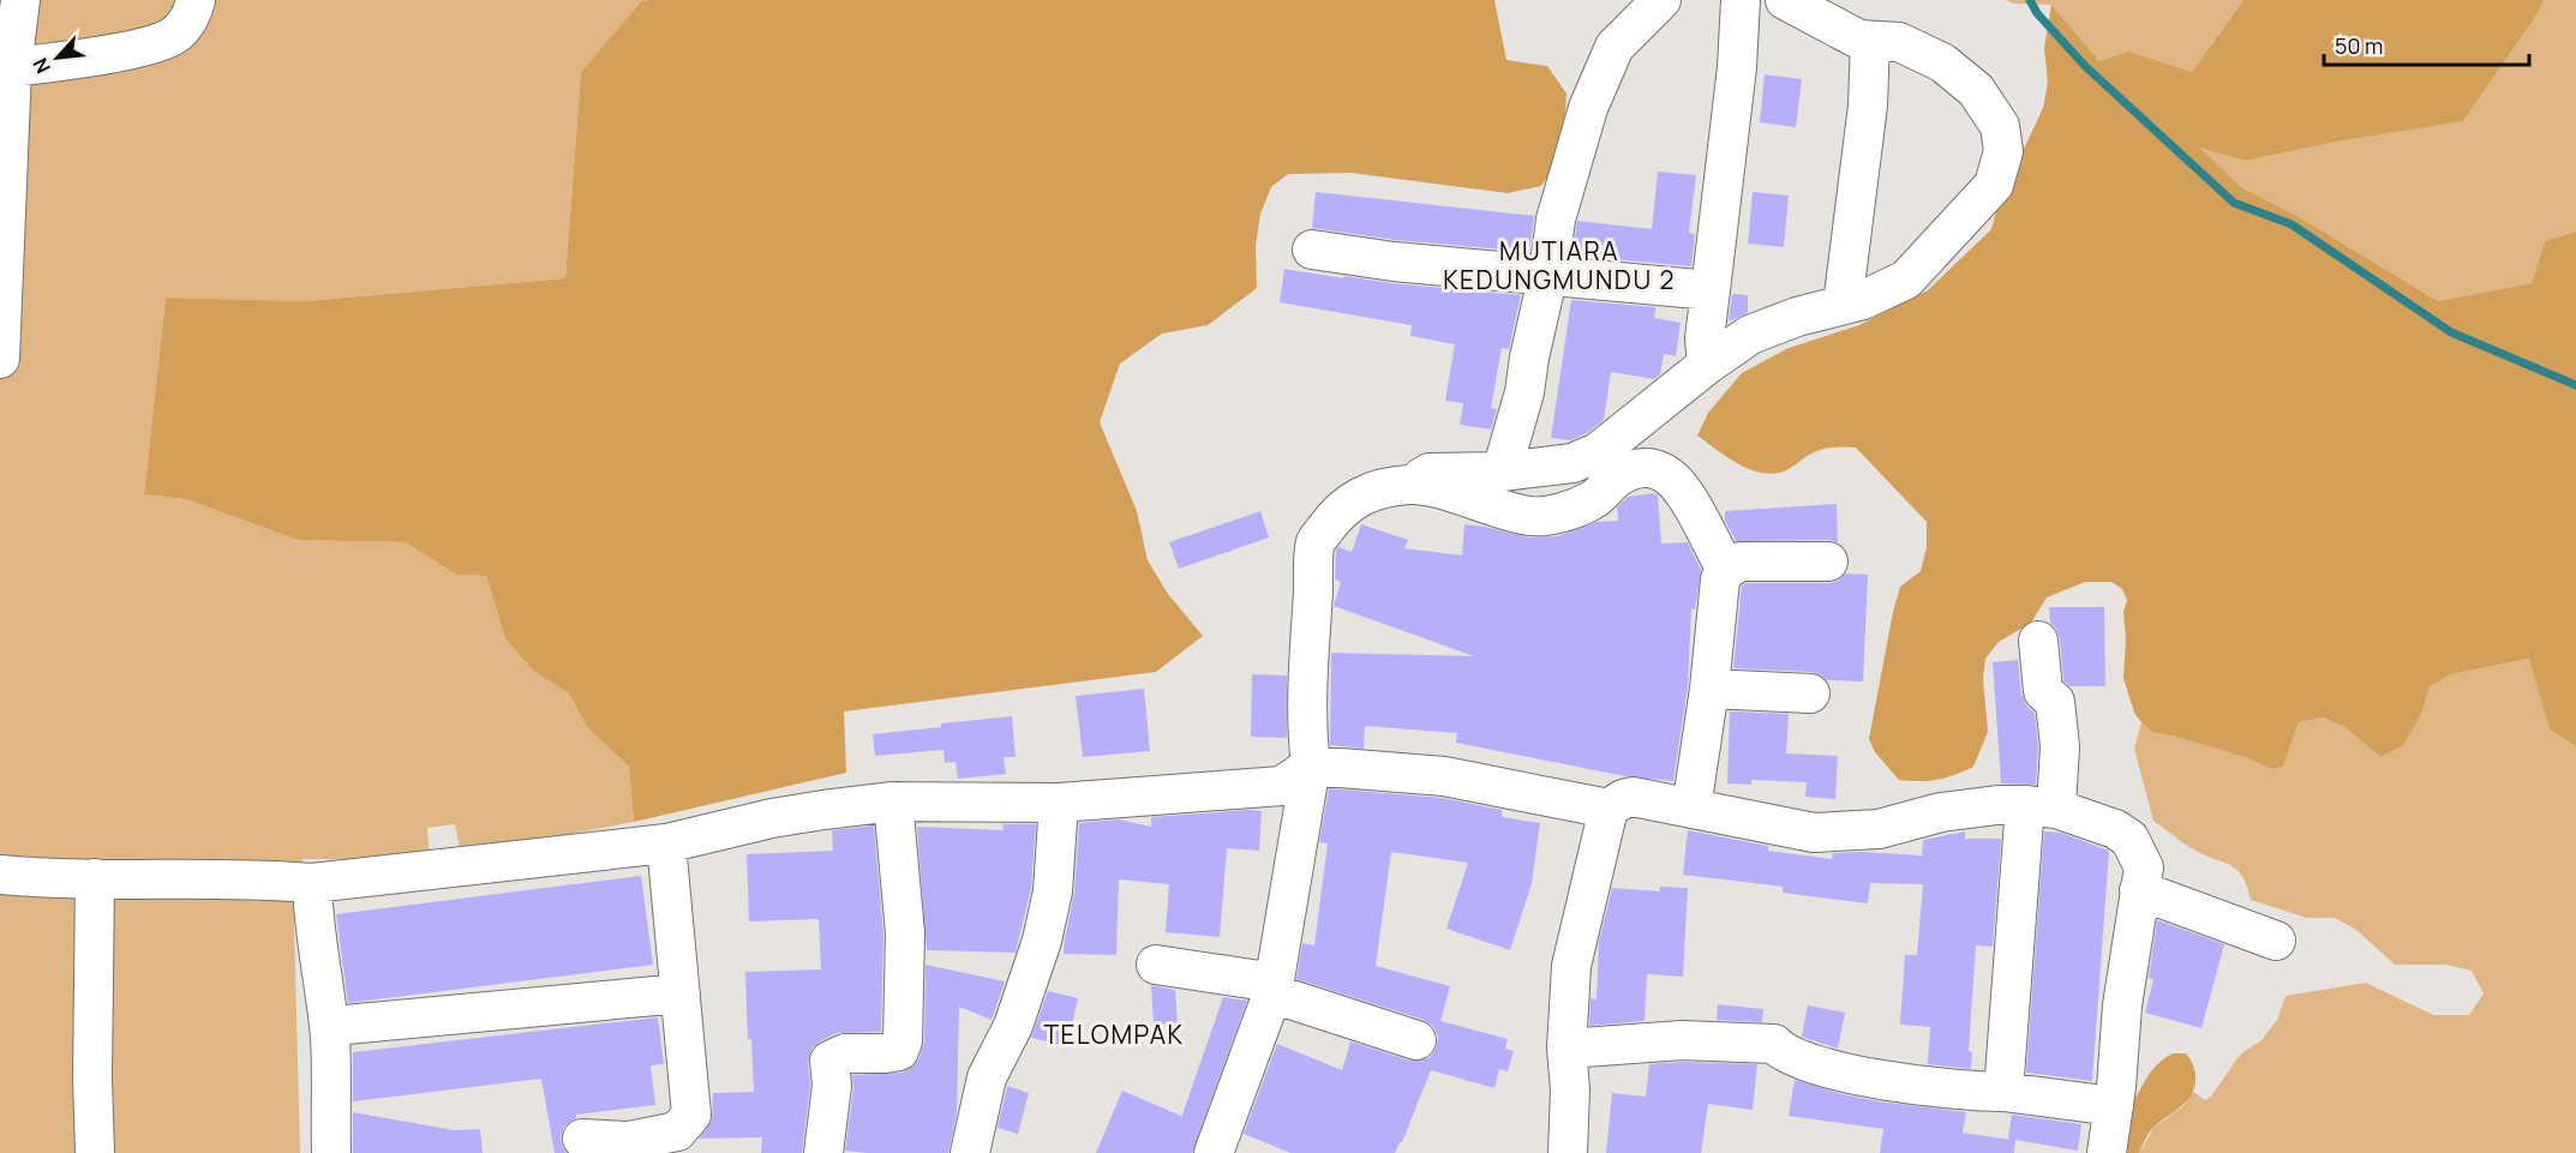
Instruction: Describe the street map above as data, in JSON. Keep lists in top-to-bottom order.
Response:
{
  "districts": ["MUTIARA KEDUNGMUNDU 2", "TELOMPAK"],
  "scale_bar": "50 m",
  "north": "bottom left"
}
